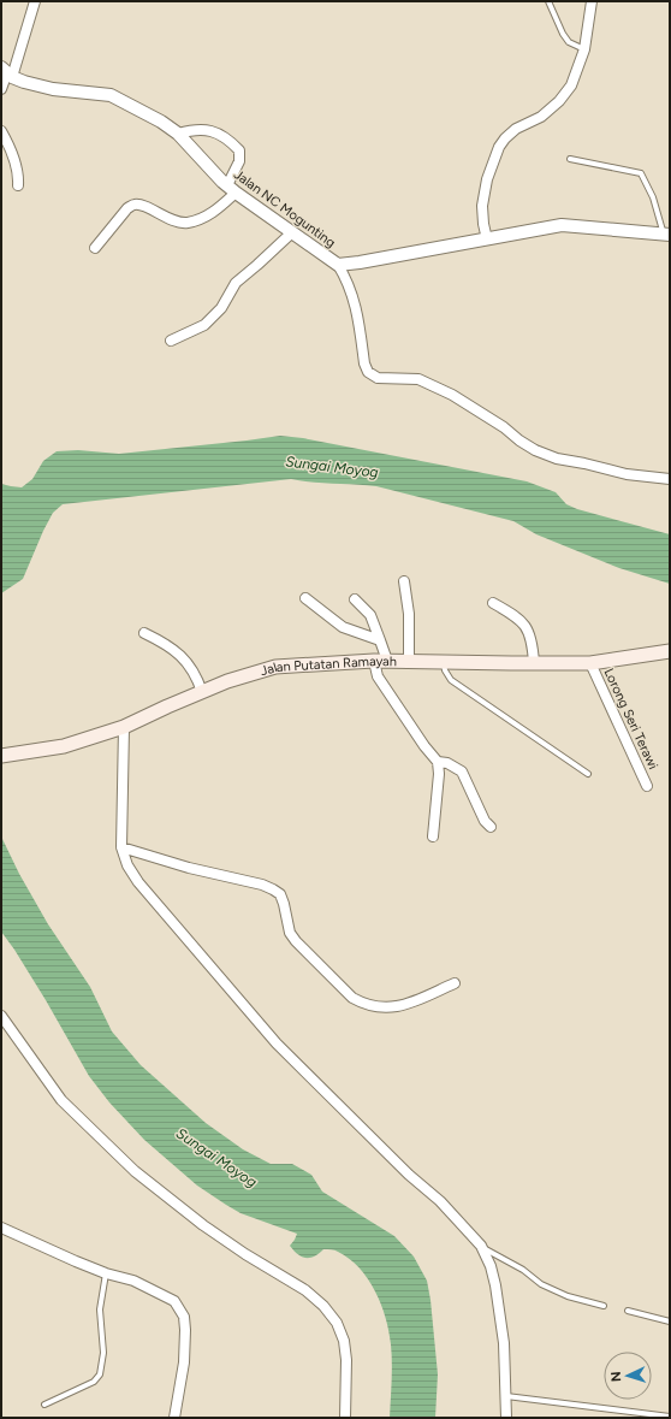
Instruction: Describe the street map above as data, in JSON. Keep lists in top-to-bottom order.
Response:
{
  "streets": {
    "main road": ["Jalan Putatan Ramayah"],
    "street": ["Jalan NC Mogunting", "Lorong Seri Terawi"]
  },
  "crossings": [
    ["Jalan Putatan Ramayah", "Lorong Seri Terawi"]
  ],
  "water": ["Sungai Moyog"],
  "north": "left"
}
